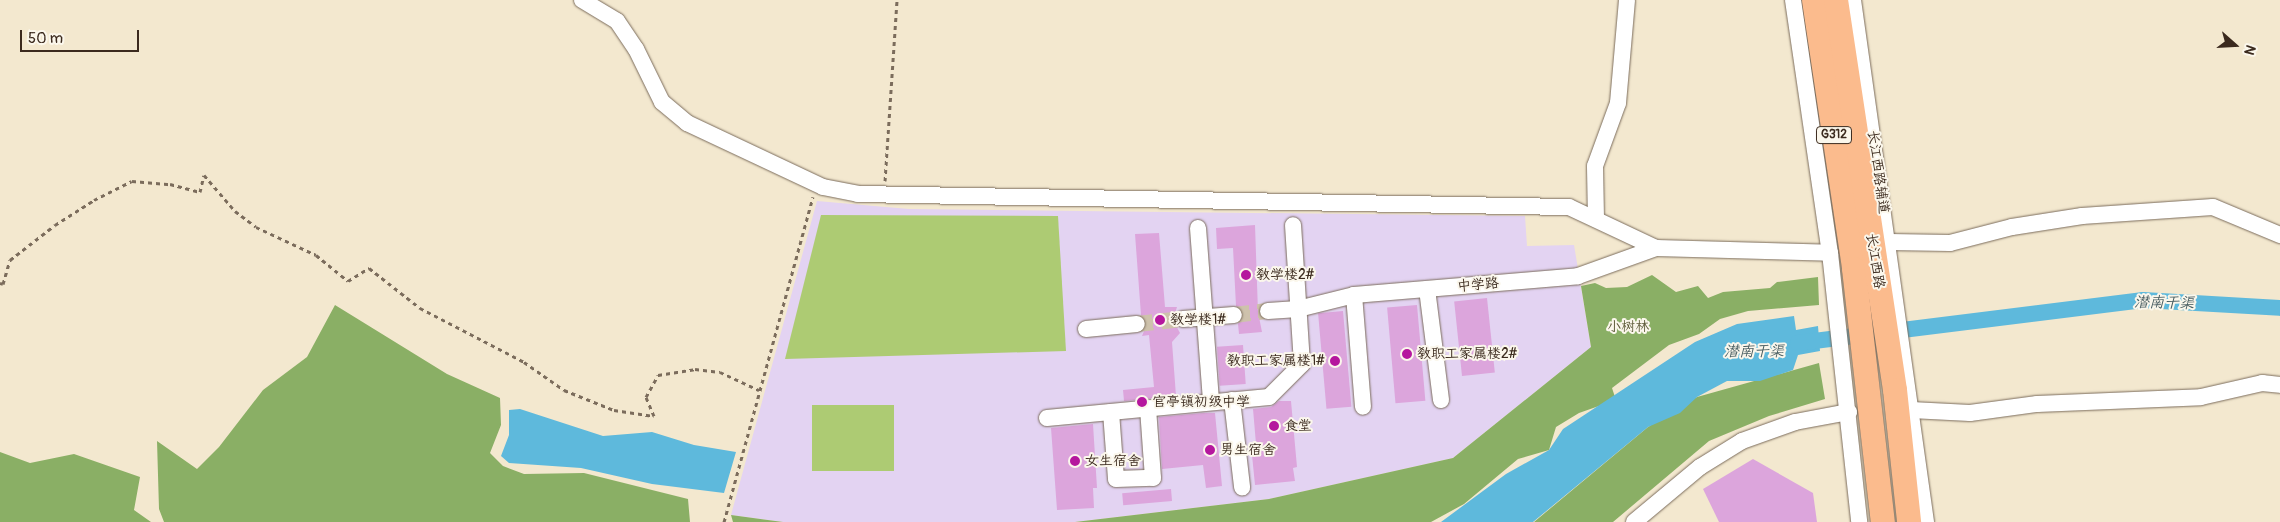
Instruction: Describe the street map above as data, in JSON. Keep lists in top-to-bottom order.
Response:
{
  "streets": {
    "highway": ["G312", "长江西路"],
    "street": ["长江西路辅道", "中学路"]
  },
  "crossings": [
    ["长江西路辅道", "长江西路"]
  ],
  "water": ["潜南干渠"],
  "parks": ["小树林"],
  "places": [
    "教学楼2#",
    "教学楼1#",
    "教职工家属楼2#",
    "教职工家属楼1#",
    "官亭镇初级中学",
    "食堂",
    "男生宿舍",
    "女生宿舍"
  ],
  "scale_bar": "50 m",
  "north": "right"
}
